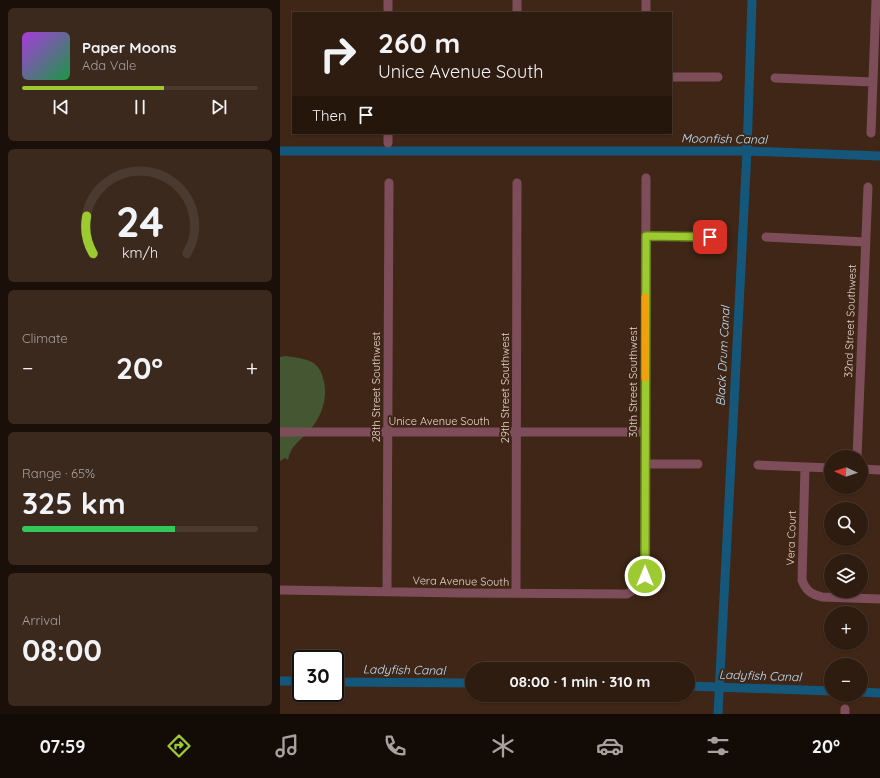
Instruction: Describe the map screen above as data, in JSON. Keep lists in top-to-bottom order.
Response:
{
  "streets": {
    "street": [
      "32nd Street Southwest",
      "30th Street Southwest",
      "28th Street Southwest",
      "29th Street Southwest",
      "Unice Avenue South",
      "Vera Court",
      "Vera Avenue South"
    ]
  },
  "crossings": [
    ["30th Street Southwest", "Unice Avenue South"],
    ["30th Street Southwest", "Vera Avenue South"],
    ["28th Street Southwest", "Unice Avenue South"],
    ["28th Street Southwest", "Vera Avenue South"],
    ["29th Street Southwest", "Unice Avenue South"],
    ["29th Street Southwest", "Vera Avenue South"]
  ],
  "water": ["Moonfish Canal", "Black Drum Canal", "Ladyfish Canal"],
  "north": "left",
  "page": {
    "turn": ["260 m", "Unice Avenue South"],
    "song": ["Paper Moons", "Ada Vale"],
    "then": "Then",
    "tile": [
      "Climate",
      ["Range · 65%", "325 km"],
      ["Arrival", "08:00"]
    ],
    "heat": ["−", "20°", "+"],
    "map_buttons": ["+", "−"],
    "limit": "30",
    "trip": "08:00 · 1 min · 310 m",
    "tabs": ["07:59", "20°"],
    "gauge": ["24", "km/h"]
  }
}
